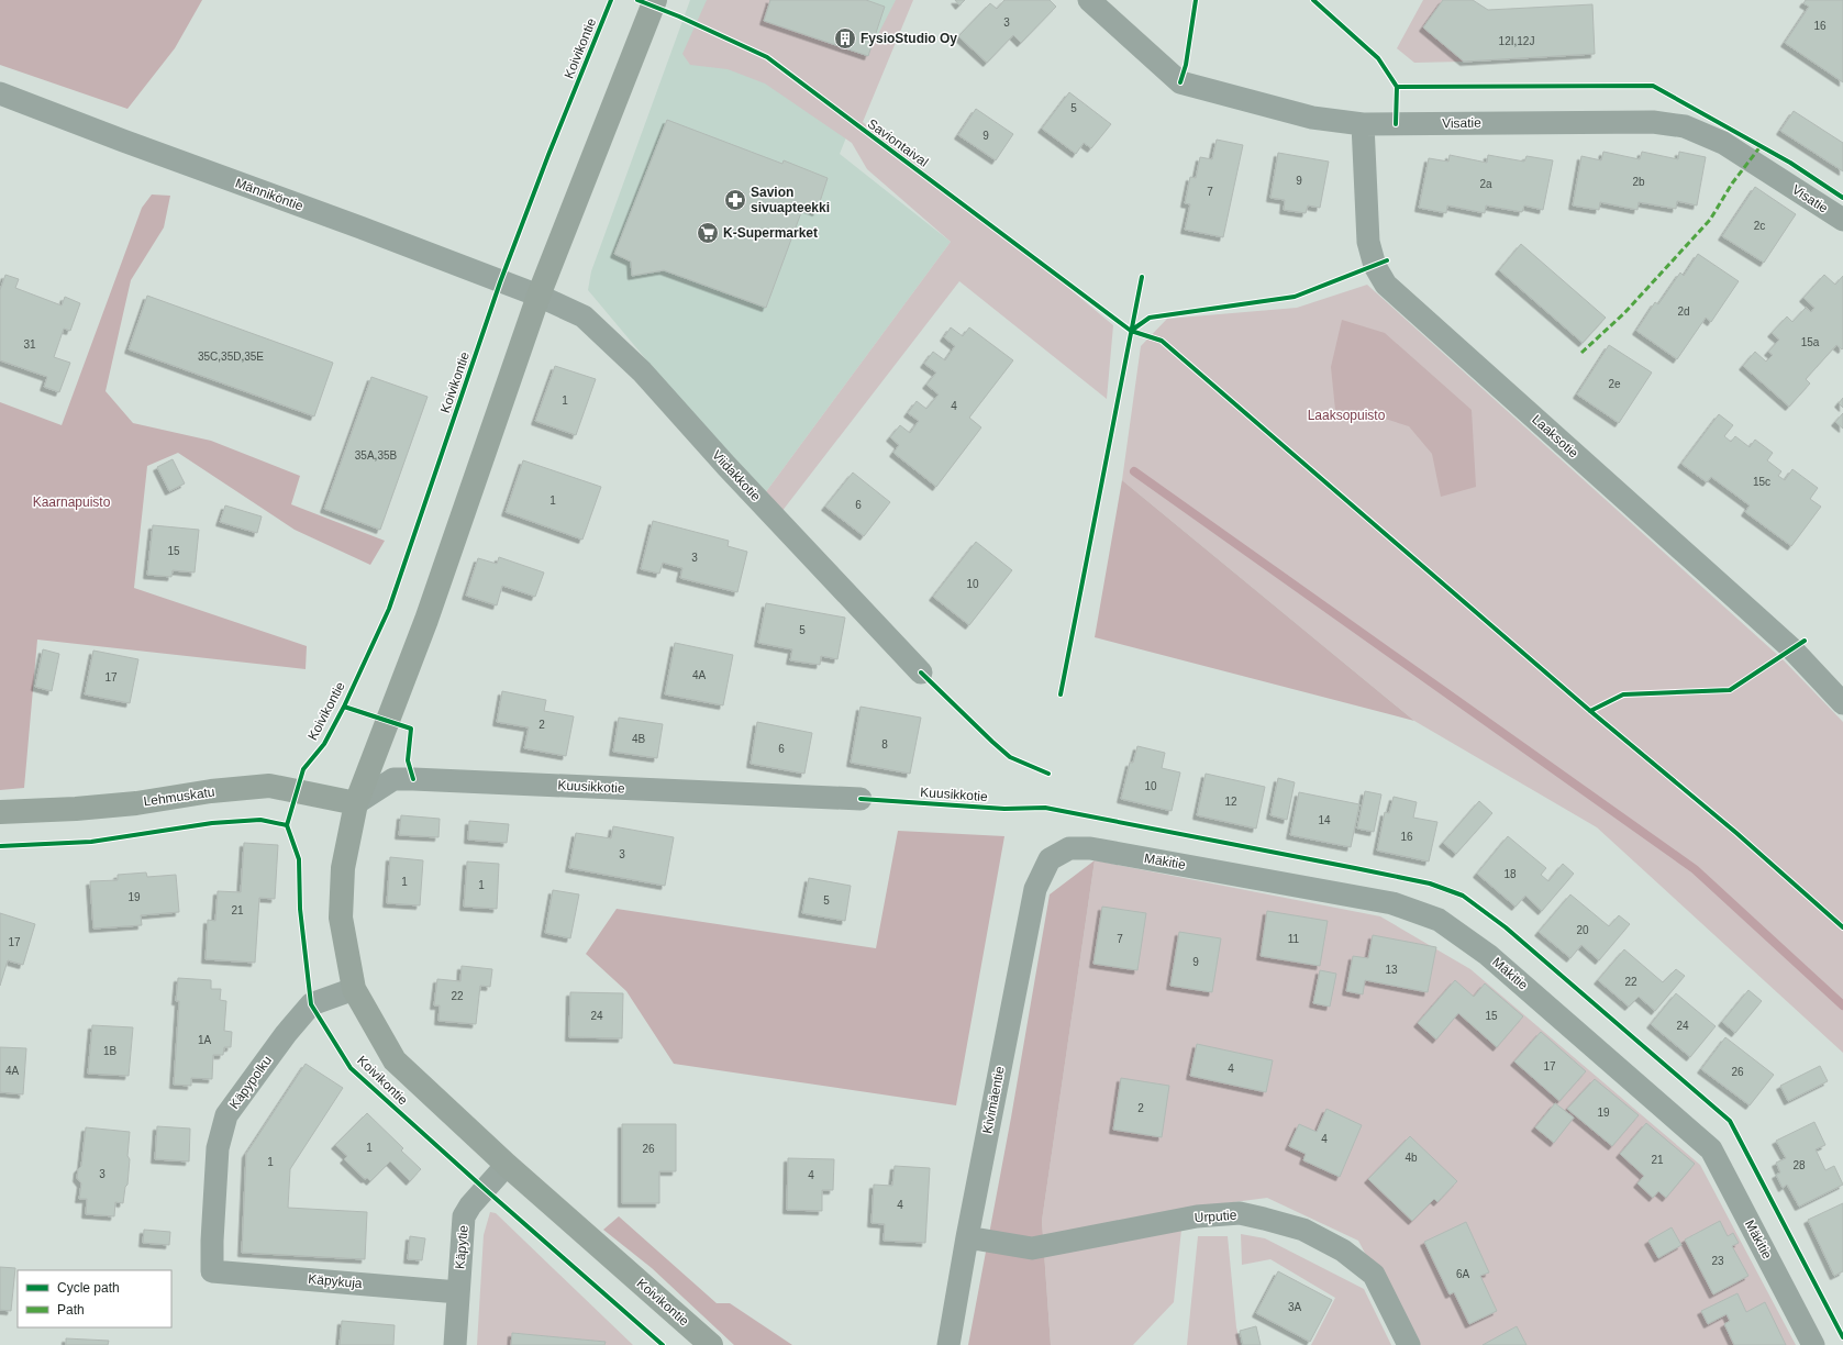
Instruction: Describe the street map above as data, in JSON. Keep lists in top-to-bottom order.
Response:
{
  "streets": {
    "main road": ["Koivikontie", "Lehmuskatu"],
    "street": [
      "Visatie",
      "Männiköntie",
      "Laaksotie",
      "Viidakkotie",
      "Kuusikkotie",
      "Mäkitie",
      "Käpypolku",
      "Kivimäentie",
      "Urputie",
      "Käpytie",
      "Käpykuja"
    ],
    "cycle path": ["Saviontaival"]
  },
  "crossings": [
    ["Koivikontie", "Männiköntie"],
    ["Koivikontie", "Viidakkotie"],
    ["Koivikontie", "Kuusikkotie"],
    ["Koivikontie", "Lehmuskatu"],
    ["Koivikontie", "Käpypolku"],
    ["Koivikontie", "Käpytie"],
    ["Visatie", "Laaksotie"],
    ["Männiköntie", "Viidakkotie"],
    ["Kuusikkotie", "Lehmuskatu"],
    ["Mäkitie", "Kivimäentie"],
    ["Käpypolku", "Käpykuja"],
    ["Kivimäentie", "Urputie"],
    ["Käpytie", "Käpykuja"]
  ],
  "parks": ["Laaksopuisto", "Kaarnapuisto"],
  "places": {
    "building": ["FysioStudio Oy"],
    "pharmacy": ["Savion sivuapteekki"],
    "supermarket": ["K-Supermarket"]
  },
  "house_numbers": [
    "3",
    "16",
    "12I,12J",
    "5",
    "9",
    "9",
    "2b",
    "2a",
    "7",
    "2c",
    "2d",
    "15a",
    "31",
    "35C,35D,35E",
    "2e",
    "1",
    "4",
    "35A,35B",
    "15c",
    "1",
    "6",
    "15",
    "3",
    "10",
    "5",
    "4A",
    "17",
    "2",
    "4B",
    "8",
    "6",
    "10",
    "12",
    "14",
    "16",
    "3",
    "18",
    "1",
    "1",
    "19",
    "5",
    "21",
    "20",
    "7",
    "11",
    "17",
    "9",
    "13",
    "22",
    "22",
    "24",
    "15",
    "24",
    "1A",
    "1B",
    "17",
    "4",
    "4A",
    "26",
    "2",
    "19",
    "4",
    "1",
    "26",
    "4b",
    "21",
    "1",
    "28",
    "3",
    "4",
    "4",
    "23",
    "6A",
    "3A"
  ],
  "legend": ["Cycle path", "Path"]
}
